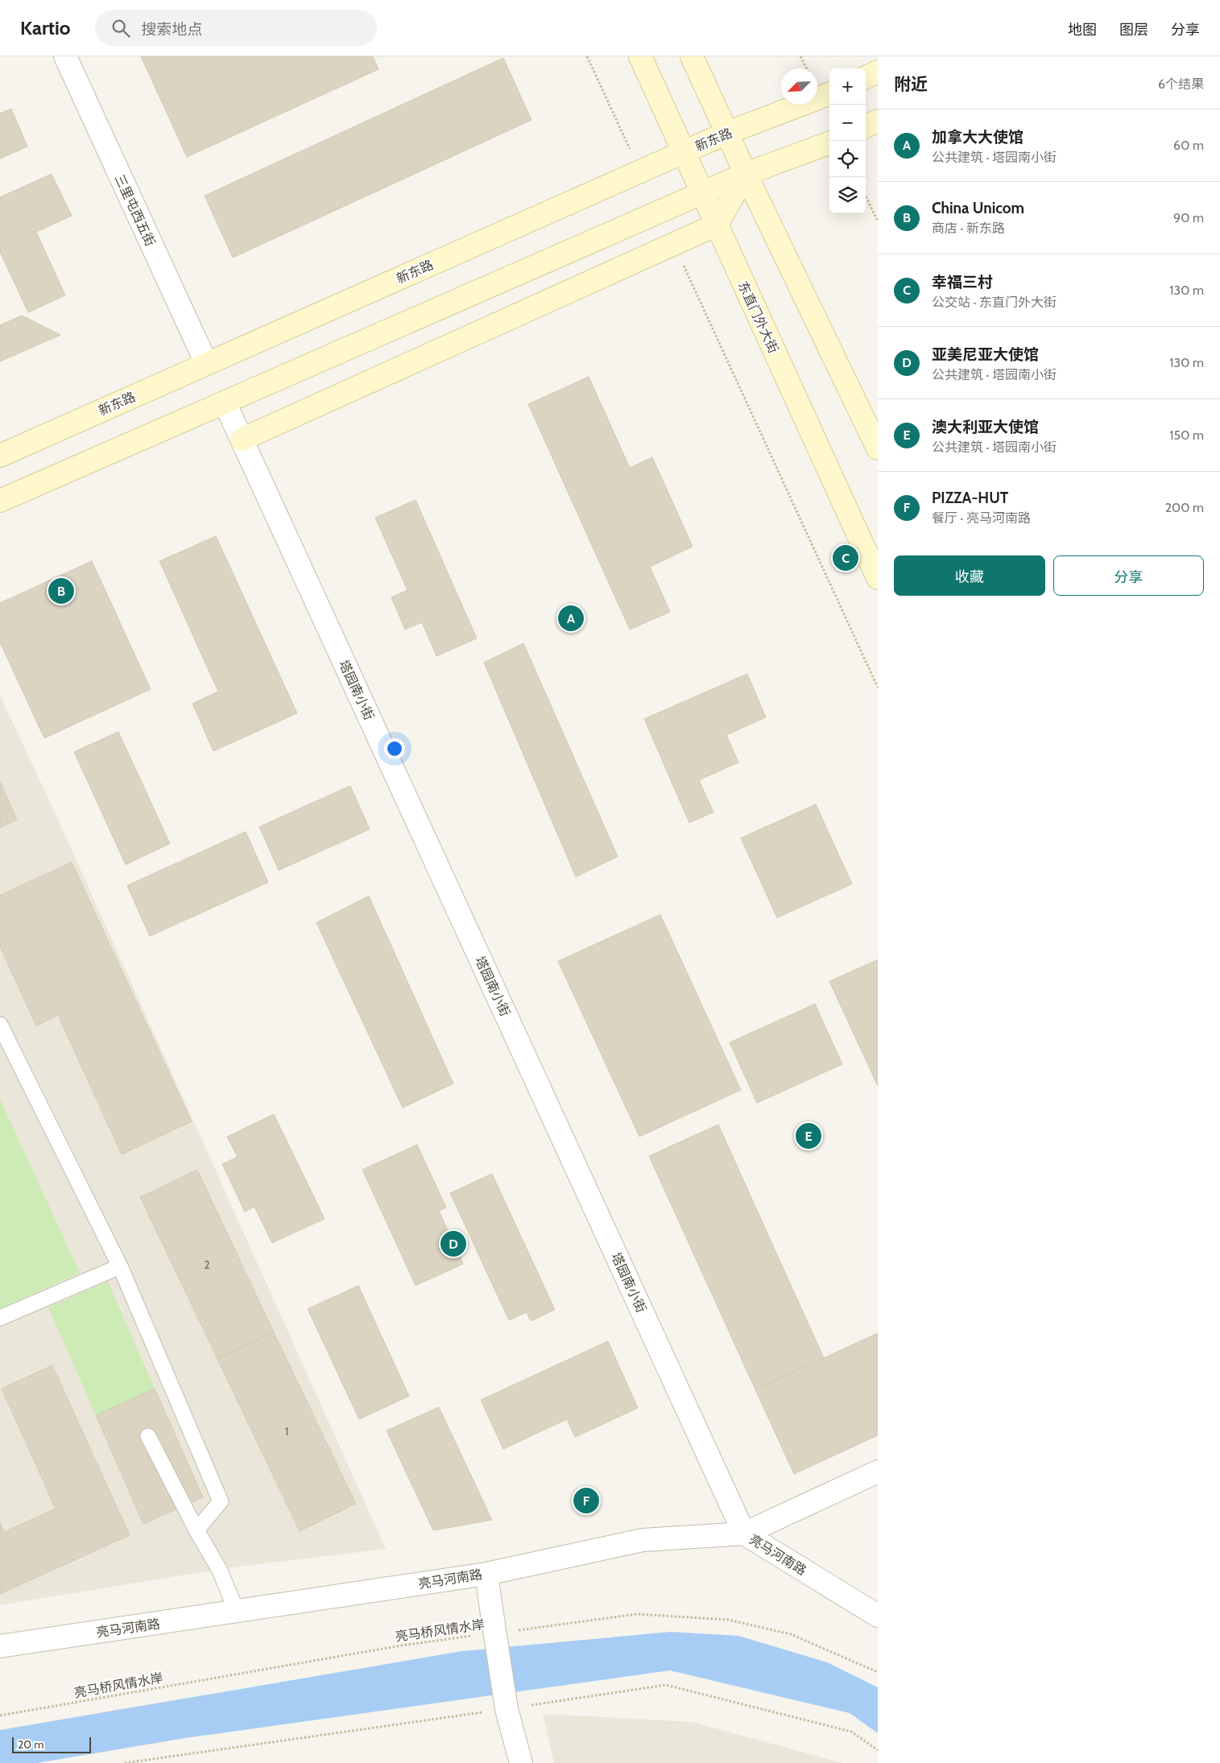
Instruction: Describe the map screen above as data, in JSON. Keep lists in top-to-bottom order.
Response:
{
  "streets": {
    "main road": ["新东路", "东直门外大街"],
    "street": ["三里屯西五街", "塔园南小街", "亮马河南路"],
    "path": ["亮马桥风情水岸"]
  },
  "crossings": [
    ["新东路", "三里屯西五街"],
    ["新东路", "东直门外大街"],
    ["塔园南小街", "亮马河南路"]
  ],
  "house_numbers": ["2", "1"],
  "scale_bar": "20 m",
  "north": "bottom left",
  "page": {
    "header": "Kartio",
    "search": "搜索地点",
    "nav": ["地图", "图层", "分享"],
    "heading": ["附近", "6个结果"],
    "map_buttons": ["+", "−"],
    "list": [
      {
        "mark": "A",
        "name": "加拿大大使馆",
        "note": "公共建筑 · 塔园南小街",
        "value": "60 m"
      },
      {
        "mark": "B",
        "name": "China Unicom",
        "note": "商店 · 新东路",
        "value": "90 m"
      },
      {
        "mark": "C",
        "name": "幸福三村",
        "note": "公交站 · 东直门外大街",
        "value": "130 m"
      },
      {
        "mark": "D",
        "name": "亚美尼亚大使馆",
        "note": "公共建筑 · 塔园南小街",
        "value": "130 m"
      },
      {
        "mark": "E",
        "name": "澳大利亚大使馆",
        "note": "公共建筑 · 塔园南小街",
        "value": "150 m"
      },
      {
        "mark": "F",
        "name": "PIZZA-HUT",
        "note": "餐厅 · 亮马河南路",
        "value": "200 m"
      }
    ],
    "pins": [
      "C",
      "B",
      "A",
      "E",
      "D",
      "F"
    ],
    "buttons": ["收藏", "分享"],
    "scale": "20 m"
  }
}
